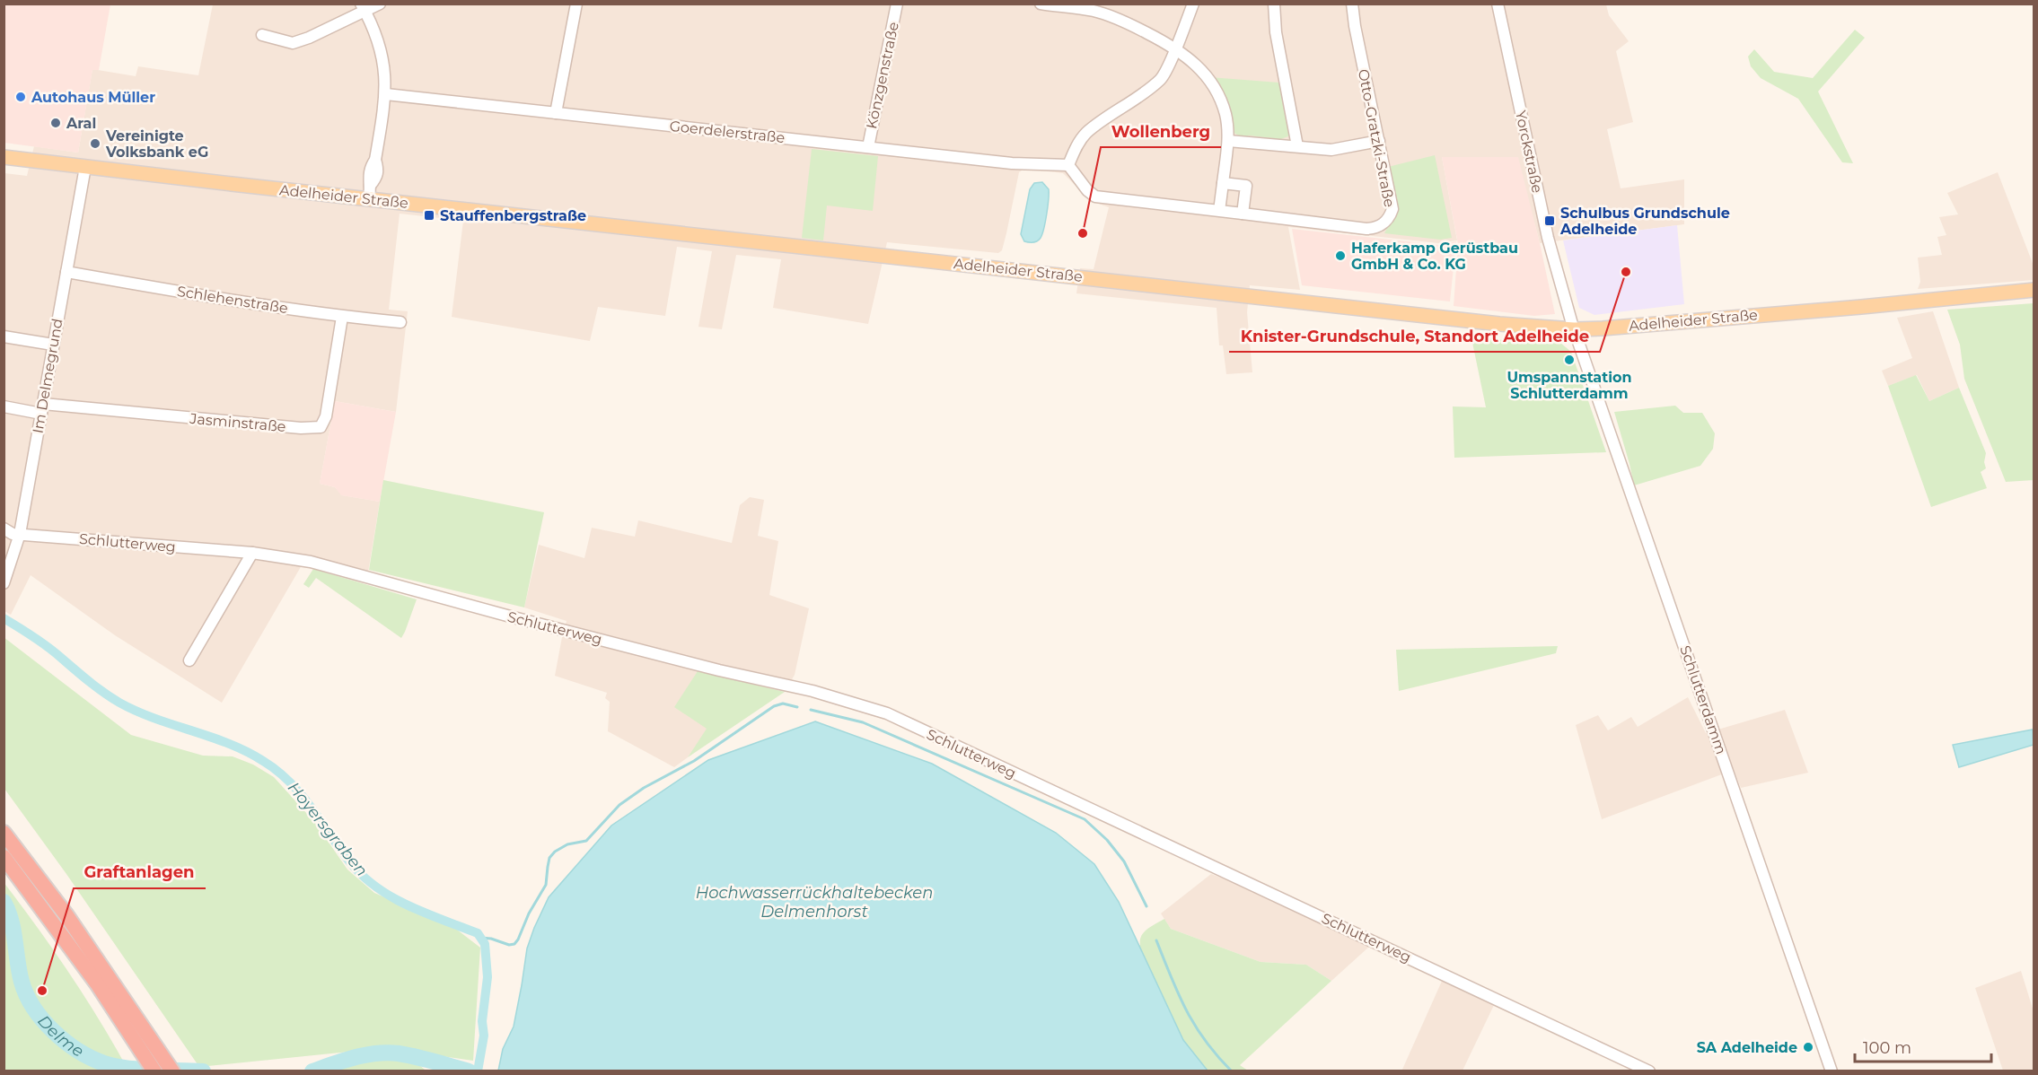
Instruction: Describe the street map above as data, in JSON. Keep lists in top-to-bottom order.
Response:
{
  "streets": {
    "main road": ["Adelheider Straße"],
    "street": [
      "Könzgenstraße",
      "Goerdelerstraße",
      "Otto-Gratzki-Straße",
      "Yorckstraße",
      "Schlehenstraße",
      "Im Delmegrund",
      "Jasminstraße",
      "Schlutterweg",
      "Schlutterdamm"
    ]
  },
  "crossings": [
    ["Könzgenstraße", "Goerdelerstraße"],
    ["Yorckstraße", "Adelheider Straße"],
    ["Yorckstraße", "Schlutterdamm"],
    ["Adelheider Straße", "Im Delmegrund"],
    ["Adelheider Straße", "Schlutterdamm"],
    ["Schlehenstraße", "Im Delmegrund"],
    ["Schlehenstraße", "Jasminstraße"],
    ["Im Delmegrund", "Jasminstraße"],
    ["Im Delmegrund", "Schlutterweg"]
  ],
  "water": ["Hoyersgraben", "Hochwasserrückhaltebecken Delmenhorst", "Delme"],
  "places": {
    "other": [
      "Autohaus Müller",
      "Aral",
      "Vereinigte Volksbank eG",
      "Wollenberg",
      "Haferkamp Gerüstbau GmbH & Co. KG",
      "Knister-Grundschule, Standort Adelheide",
      "Umspannstation Schlutterdamm",
      "Graftanlagen",
      "SA Adelheide"
    ],
    "transit": ["Stauffenbergstraße", "Schulbus Grundschule Adelheide"]
  },
  "scale_bar": "100 m"
}
